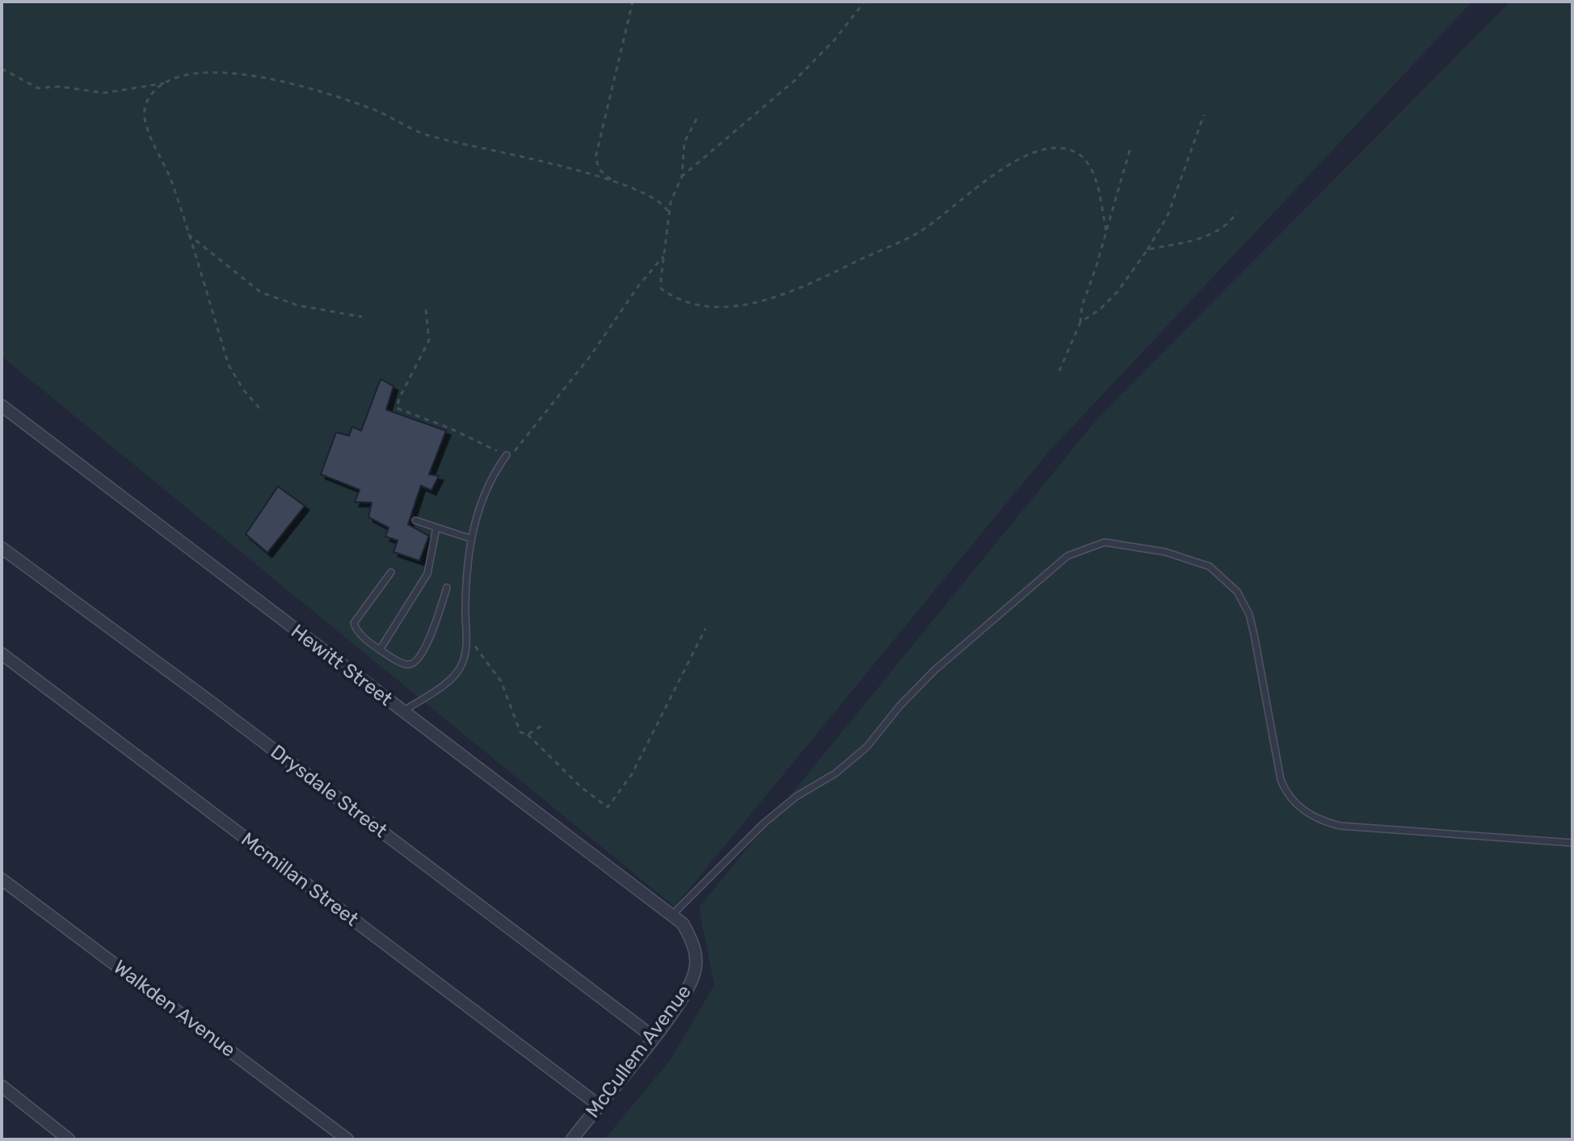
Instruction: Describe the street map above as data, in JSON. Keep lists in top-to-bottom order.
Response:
{
  "streets": {
    "street": [
      "Hewitt Street",
      "Drysdale Street",
      "Mcmillan Street",
      "Walkden Avenue",
      "McCullem Avenue"
    ]
  },
  "crossings": [
    ["Hewitt Street", "McCullem Avenue"],
    ["Drysdale Street", "McCullem Avenue"],
    ["Mcmillan Street", "McCullem Avenue"]
  ]
}
